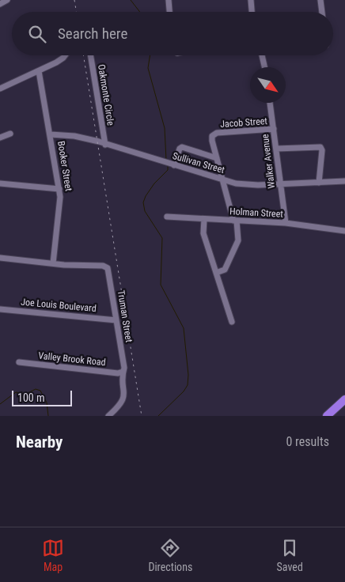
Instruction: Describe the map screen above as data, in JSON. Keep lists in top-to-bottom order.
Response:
{
  "streets": {
    "street": [
      "Oakmonte Circle",
      "Jacob Street",
      "Walker Avenue",
      "Sullivan Street",
      "Booker Street",
      "Holman Street",
      "Joe Louis Boulevard",
      "Truman Street",
      "Valley Brook Road"
    ]
  },
  "crossings": [
    ["Oakmonte Circle", "Sullivan Street"],
    ["Jacob Street", "Walker Avenue"],
    ["Walker Avenue", "Sullivan Street"],
    ["Walker Avenue", "Holman Street"],
    ["Sullivan Street", "Booker Street"],
    ["Booker Street", "Truman Street"],
    ["Joe Louis Boulevard", "Truman Street"],
    ["Truman Street", "Valley Brook Road"]
  ],
  "scale_bar": "100 m",
  "north": "bottom right",
  "page": {
    "search": "Search here",
    "scale": "100 m",
    "heading": ["Nearby", "0 results"],
    "nav": ["Map", "Directions", "Saved"]
  }
}
